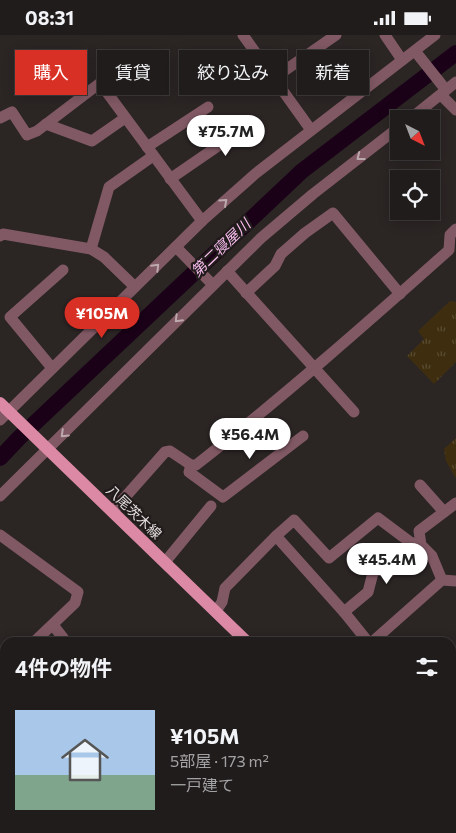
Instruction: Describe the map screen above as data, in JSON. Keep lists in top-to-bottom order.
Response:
{
  "streets": {
    "main road": ["八尾茨木線"]
  },
  "water": ["第二寝屋川"],
  "north": "bottom right",
  "page": {
    "status": "08:31",
    "chip": [
      "購入",
      "賃貸",
      "絞り込み",
      "新着"
    ],
    "price": [
      "¥75.7M",
      "¥105M",
      "¥56.4M",
      "¥45.4M"
    ],
    "heading": "4件の物件",
    "list": [
      {
        "name": "¥105M",
        "note": "5部屋 · 173 m² · 一戸建て"
      }
    ]
  }
}
